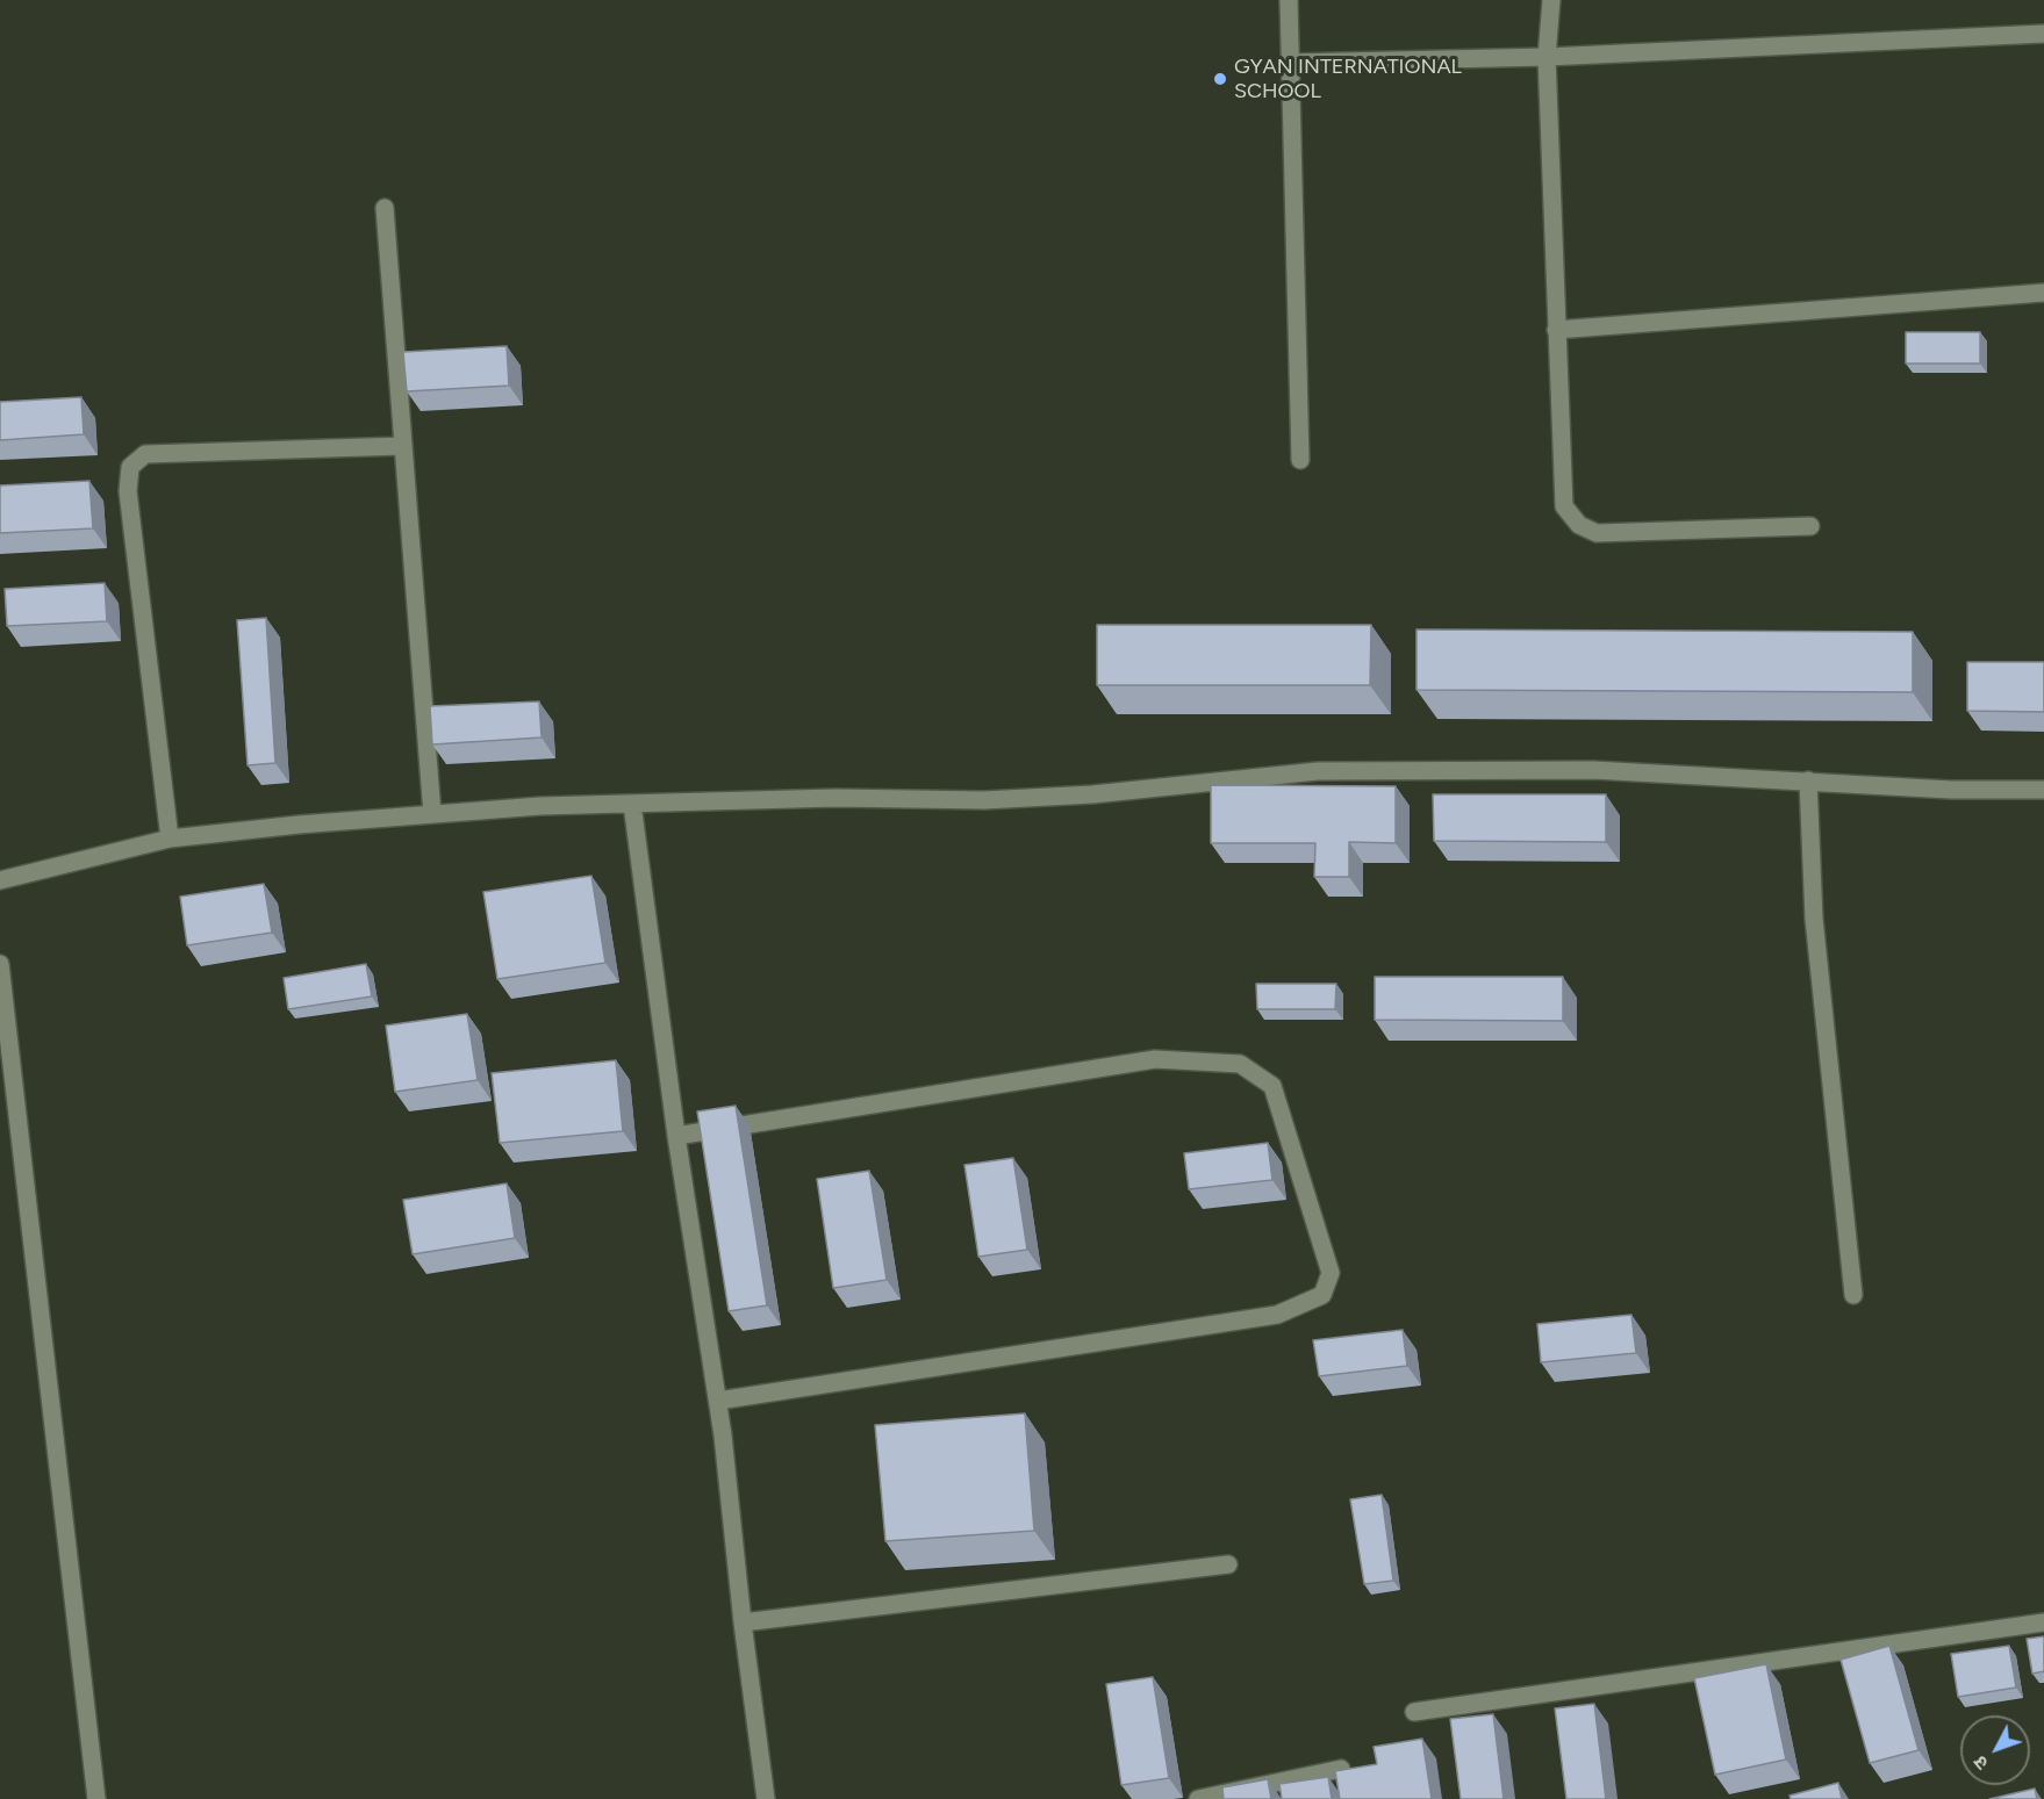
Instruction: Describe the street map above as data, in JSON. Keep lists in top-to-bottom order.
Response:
{
  "places": ["GYAN INTERNATIONAL SCHOOL"],
  "north": "bottom left"
}
